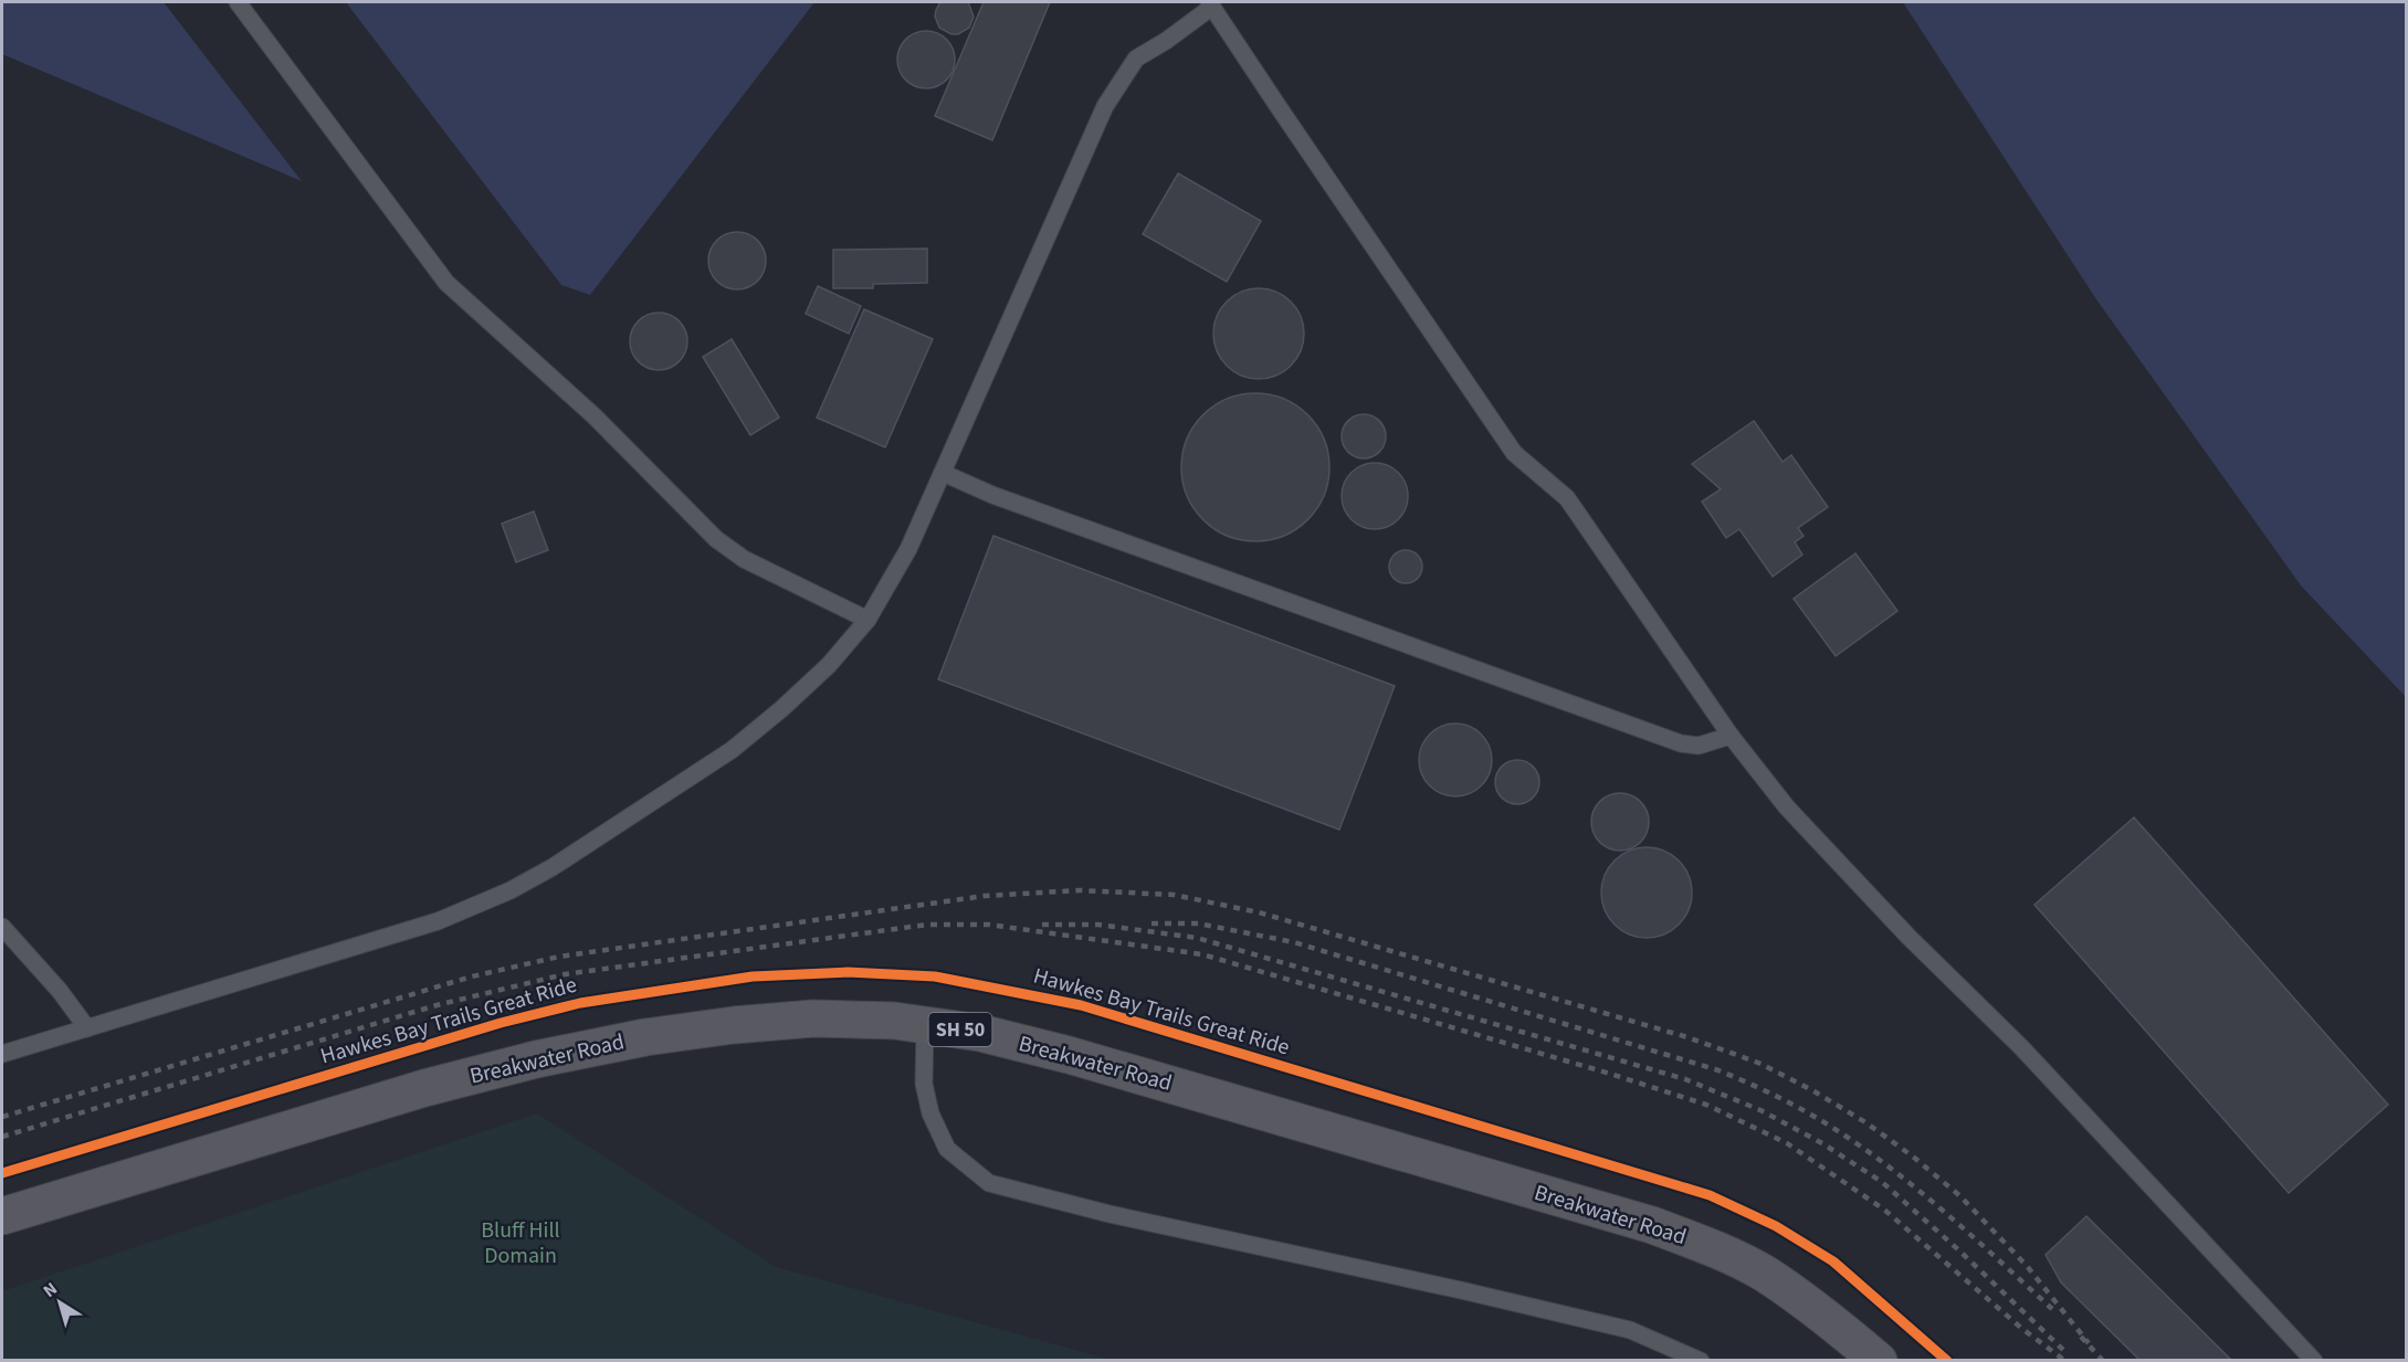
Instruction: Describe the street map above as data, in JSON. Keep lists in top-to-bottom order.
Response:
{
  "streets": {
    "highway": ["SH 50", "Breakwater Road"],
    "cycle path": ["Hawkes Bay Trails Great Ride"]
  },
  "parks": ["Bluff Hill Domain"],
  "north": "top left"
}
